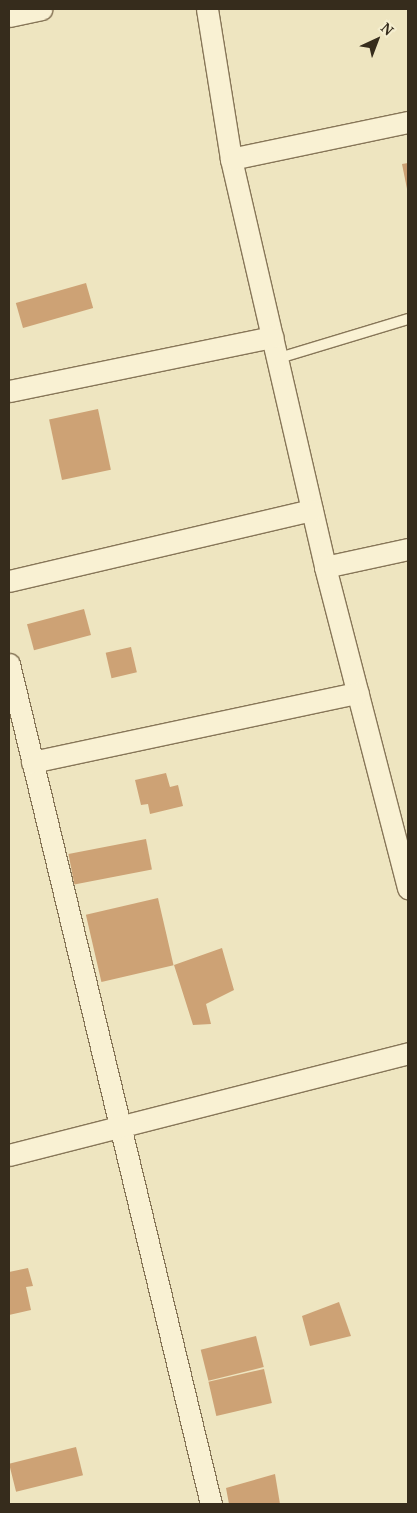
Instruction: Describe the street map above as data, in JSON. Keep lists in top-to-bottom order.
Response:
{
  "north": "top right"
}
